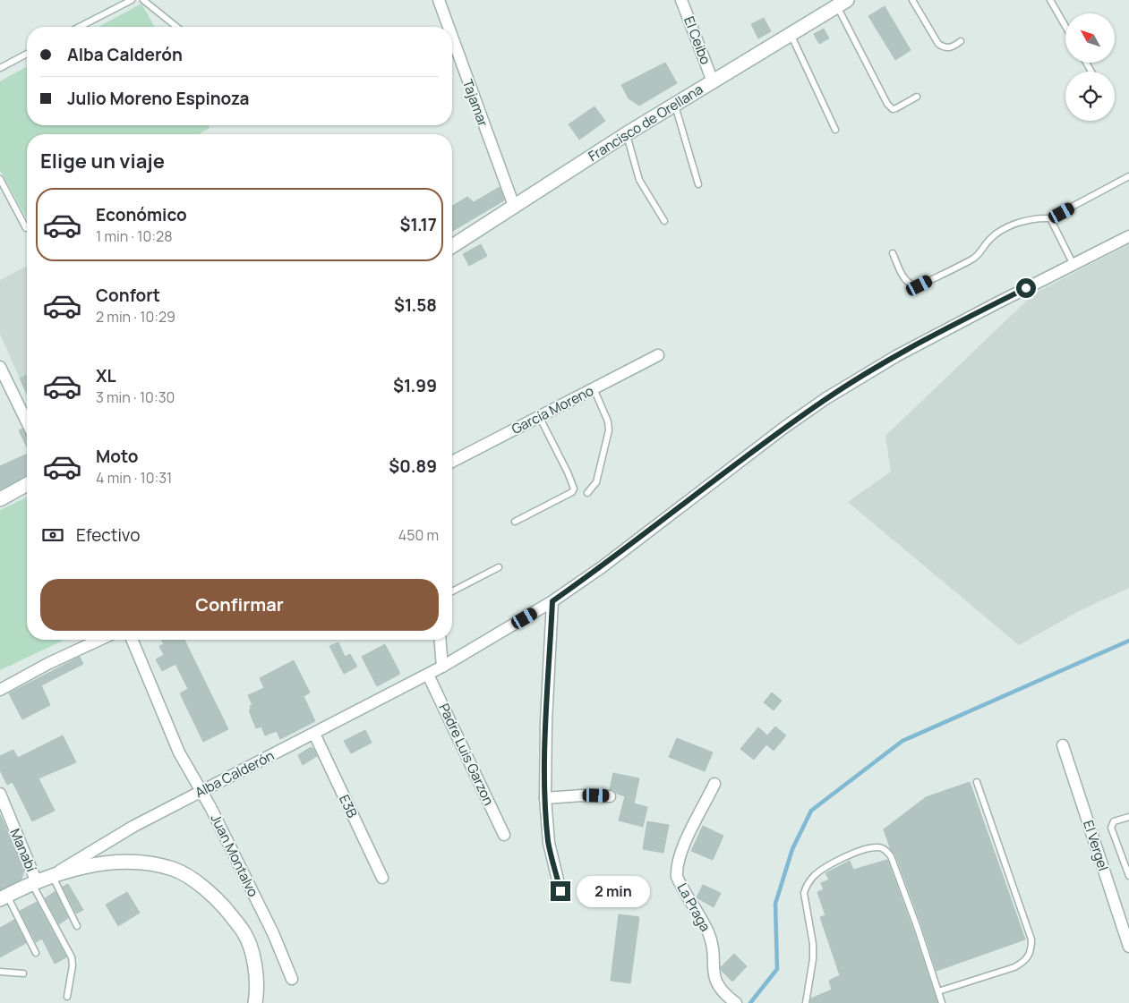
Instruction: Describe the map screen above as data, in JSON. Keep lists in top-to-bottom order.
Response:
{
  "streets": {
    "street": [
      "El Ceibo",
      "Tajamar",
      "Francisco de Orellana",
      "García Moreno",
      "Padre Luis Garzon",
      "Alba Calderón",
      "E3B",
      "El Vergel",
      "Manabí",
      "Juan Montalvo",
      "La Praga"
    ]
  },
  "crossings": [
    ["El Ceibo", "Francisco de Orellana"],
    ["Tajamar", "Francisco de Orellana"],
    ["Padre Luis Garzon", "Alba Calderón"],
    ["Alba Calderón", "E3B"],
    ["Alba Calderón", "Manabí"],
    ["Alba Calderón", "Juan Montalvo"]
  ],
  "north": "top left",
  "page": {
    "banner": ["Alba Calderón", "Julio Moreno Espinoza"],
    "heading": "Elige un viaje",
    "list": [
      {
        "name": "Económico",
        "note": "1 min · 10:28",
        "value": "$1.17"
      },
      {
        "name": "Confort",
        "note": "2 min · 10:29",
        "value": "$1.58"
      },
      {
        "name": "XL",
        "note": "3 min · 10:30",
        "value": "$1.99"
      },
      {
        "name": "Moto",
        "note": "4 min · 10:31",
        "value": "$0.89"
      }
    ],
    "pay": ["Efectivo", "450 m"],
    "buttons": "Confirmar",
    "bubble": "2 min"
  }
}
